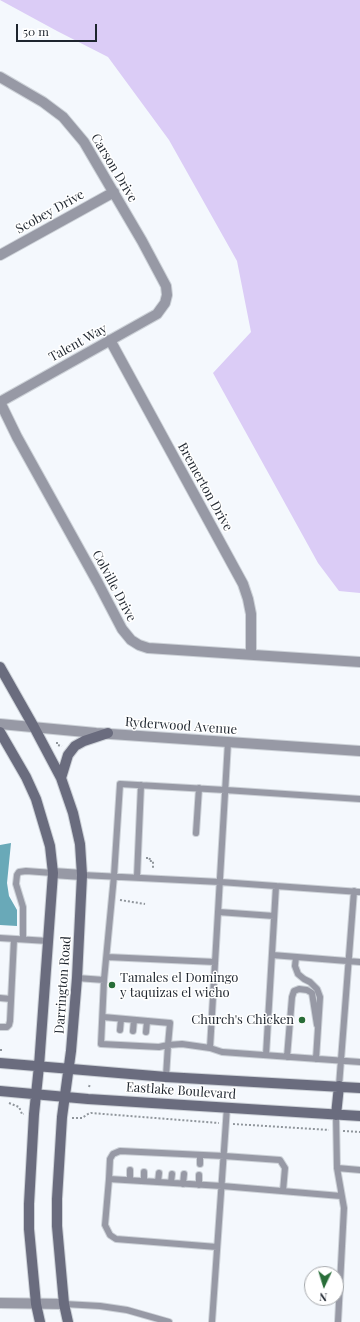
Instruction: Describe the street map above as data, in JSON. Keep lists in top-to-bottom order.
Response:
{
  "streets": {
    "main road": ["Darrington Road", "Eastlake Boulevard"],
    "street": [
      "Carson Drive",
      "Scobey Drive",
      "Talent Way",
      "Bremerton Drive",
      "Colville Drive",
      "Ryderwood Avenue"
    ]
  },
  "crossings": [
    ["Carson Drive", "Scobey Drive"],
    ["Carson Drive", "Talent Way"],
    ["Talent Way", "Bremerton Drive"],
    ["Talent Way", "Colville Drive"],
    ["Bremerton Drive", "Colville Drive"],
    ["Ryderwood Avenue", "Darrington Road"],
    ["Darrington Road", "Eastlake Boulevard"]
  ],
  "places": ["Tamales el Domingo y taquizas el wicho", "Church's Chicken"],
  "scale_bar": "50 m",
  "north": "bottom"
}
